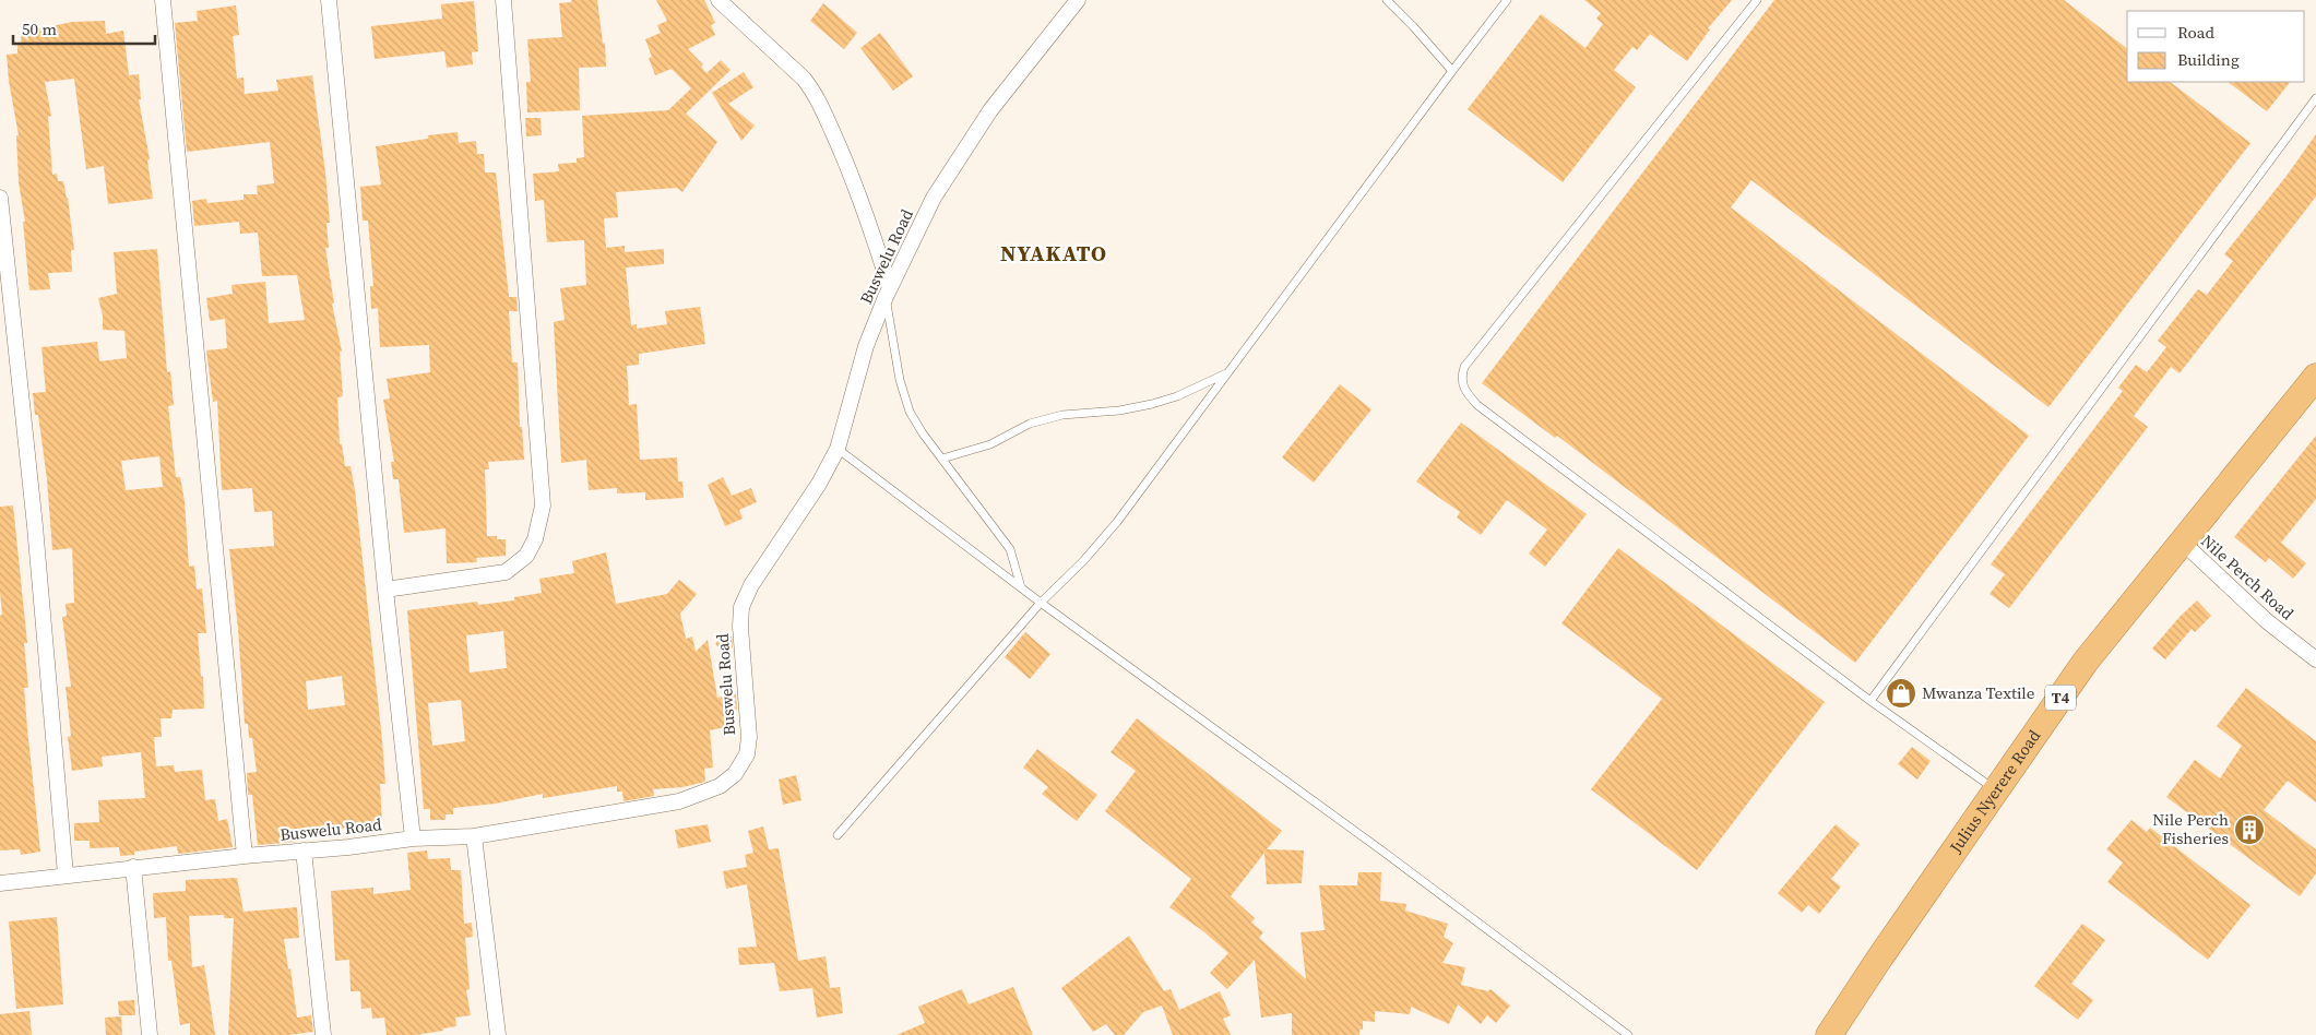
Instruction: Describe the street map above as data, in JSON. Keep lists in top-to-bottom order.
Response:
{
  "streets": {
    "highway": ["T4", "Julius Nyerere Road"],
    "street": ["Buswelu Road", "Nile Perch Road"]
  },
  "crossings": [
    ["Nile Perch Road", "Julius Nyerere Road"]
  ],
  "districts": ["NYAKATO"],
  "places": {
    "shop": ["Mwanza Textile"],
    "building": ["Nile Perch Fisheries"]
  },
  "legend": ["Road", "Building"],
  "scale_bar": "50 m"
}
